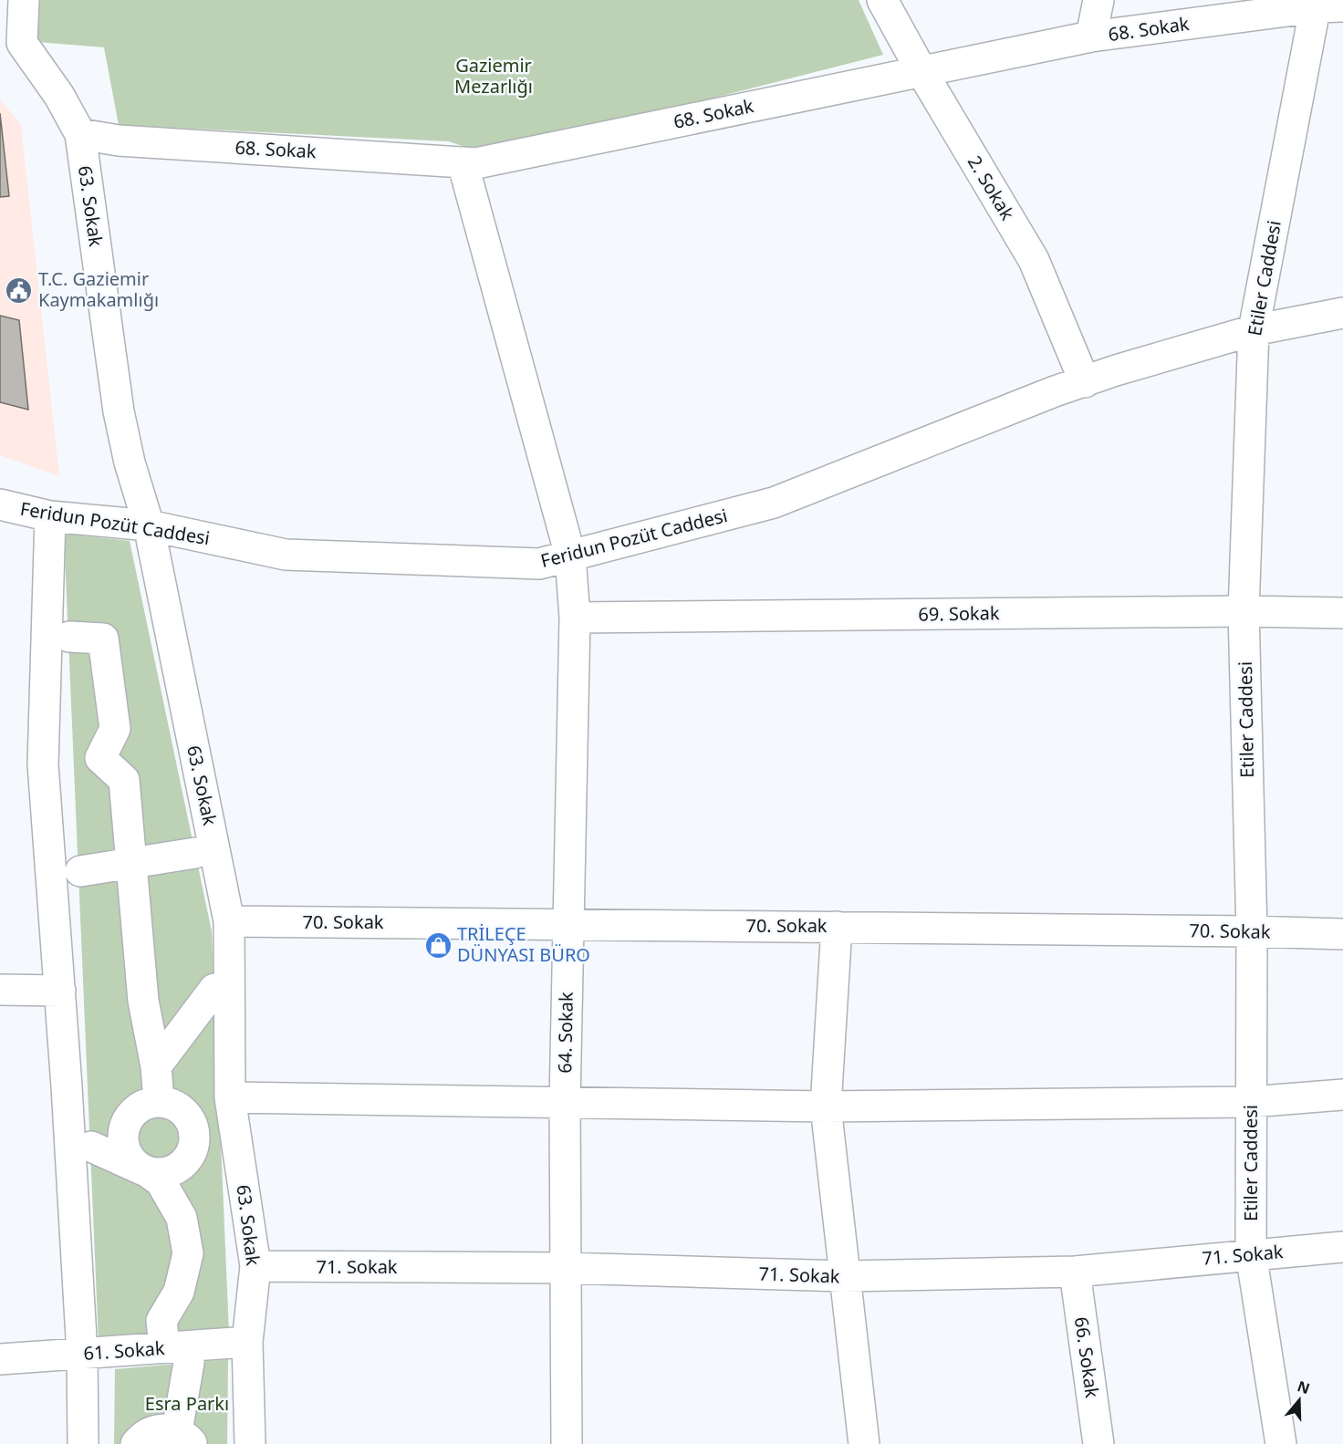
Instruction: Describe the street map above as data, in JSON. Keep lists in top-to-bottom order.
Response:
{
  "streets": {
    "street": [
      "68. Sokak",
      "2. Sokak",
      "63. Sokak",
      "Etiler Caddesi",
      "Feridun Pozüt Caddesi",
      "69. Sokak",
      "70. Sokak",
      "64. Sokak",
      "71. Sokak",
      "61. Sokak",
      "66. Sokak"
    ]
  },
  "crossings": [
    ["68. Sokak", "2. Sokak"],
    ["68. Sokak", "63. Sokak"],
    ["68. Sokak", "Etiler Caddesi"],
    ["68. Sokak", "64. Sokak"],
    ["2. Sokak", "Feridun Pozüt Caddesi"],
    ["63. Sokak", "Feridun Pozüt Caddesi"],
    ["63. Sokak", "70. Sokak"],
    ["63. Sokak", "71. Sokak"],
    ["63. Sokak", "61. Sokak"],
    ["Etiler Caddesi", "Feridun Pozüt Caddesi"],
    ["Etiler Caddesi", "69. Sokak"],
    ["Etiler Caddesi", "70. Sokak"],
    ["Etiler Caddesi", "71. Sokak"],
    ["Feridun Pozüt Caddesi", "64. Sokak"],
    ["69. Sokak", "64. Sokak"],
    ["70. Sokak", "64. Sokak"],
    ["64. Sokak", "71. Sokak"],
    ["71. Sokak", "66. Sokak"]
  ],
  "parks": ["Gaziemir Mezarlığı", "Esra Parkı"],
  "places": {
    "public building": ["T.C. Gaziemir Kaymakamlığı"],
    "shop": ["TRİLEÇE DÜNYASI BÜRO"]
  },
  "north": "top"
}
